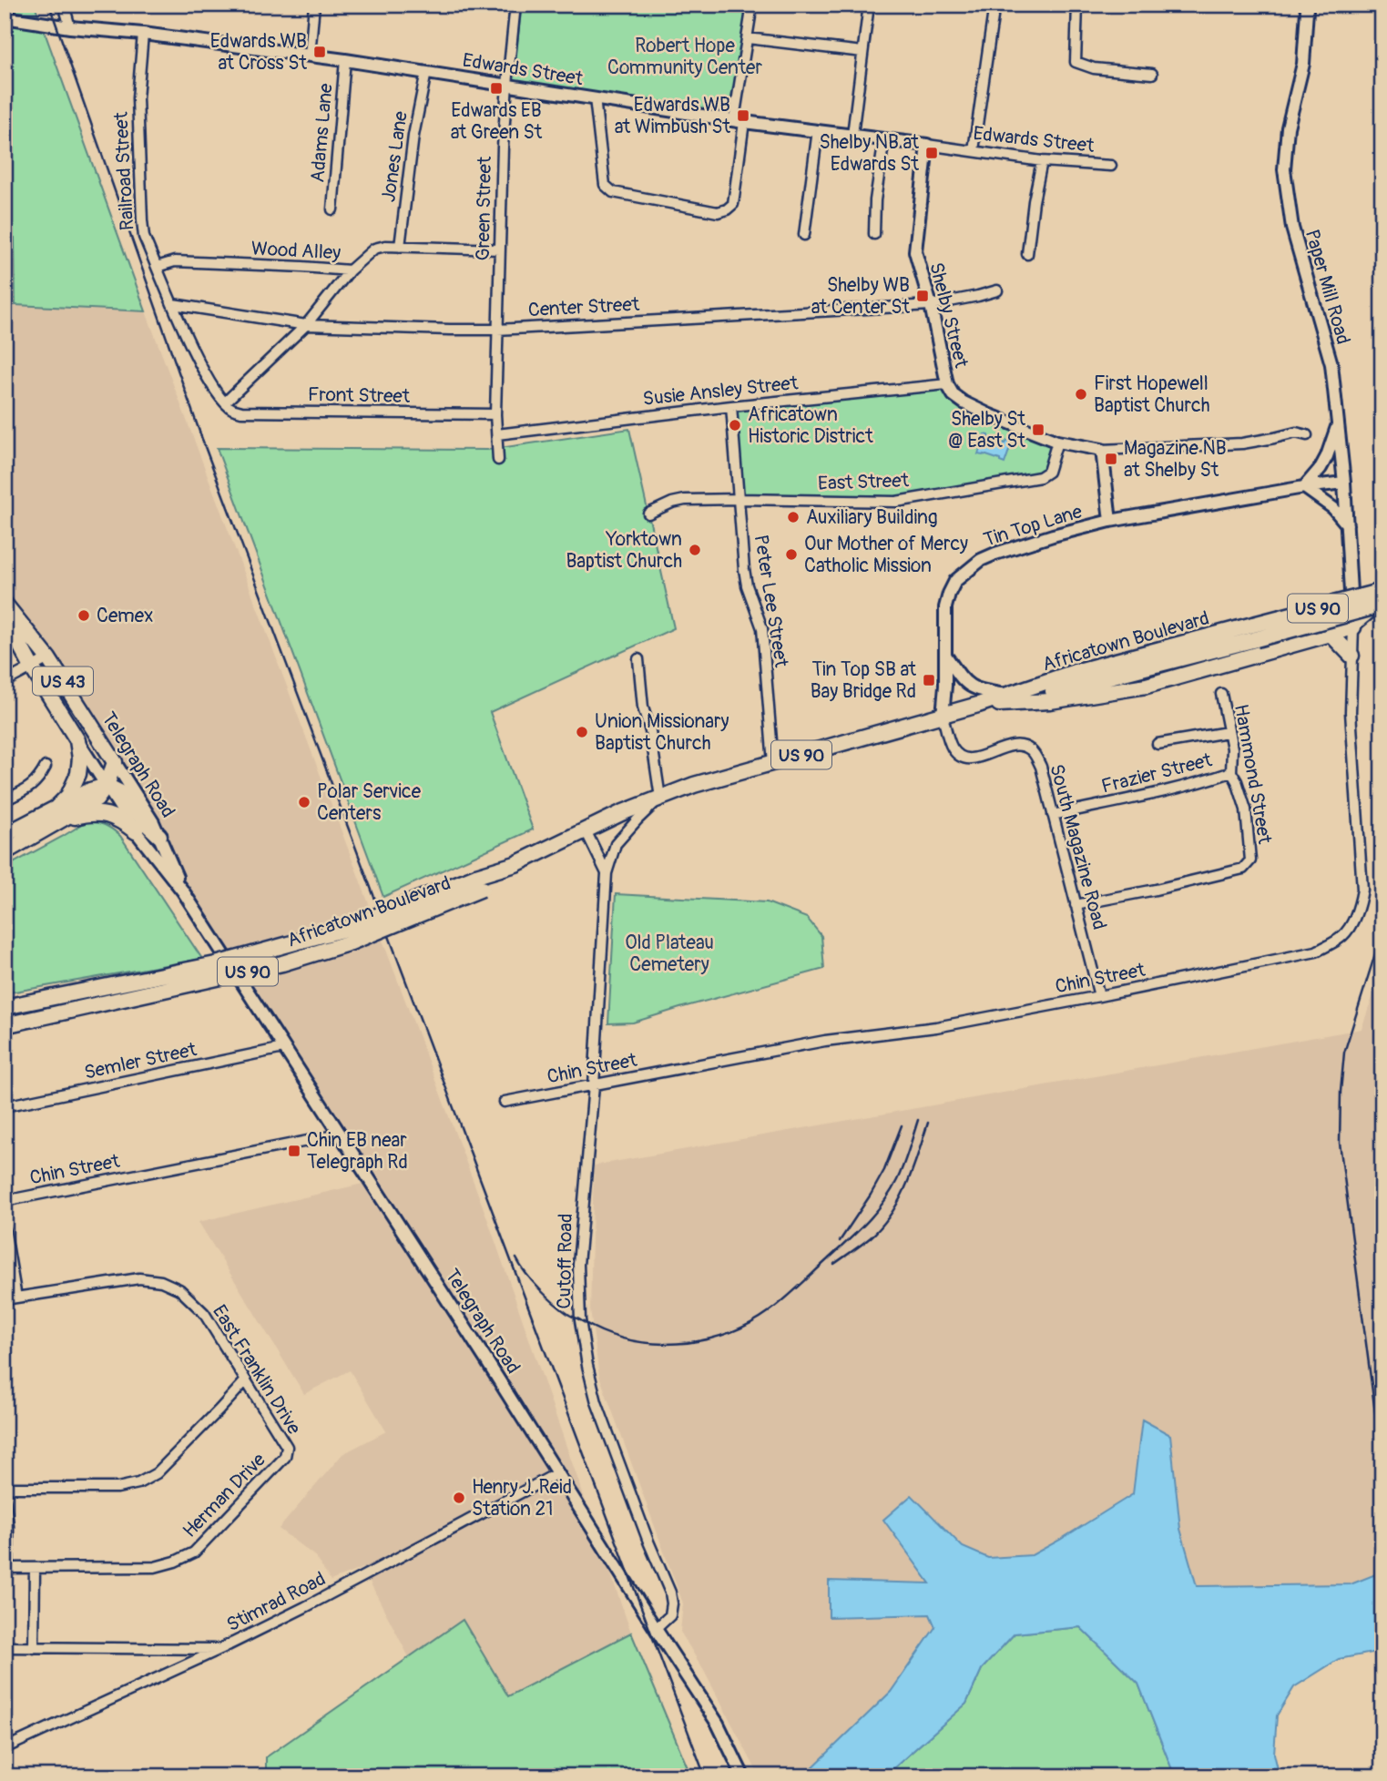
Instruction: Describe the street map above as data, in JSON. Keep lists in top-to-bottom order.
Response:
{
  "streets": {
    "main road": [
      "US 90",
      "Africatown Boulevard",
      "US 43",
      "Telegraph Road"
    ],
    "street": [
      "Edwards Street",
      "Adams Lane",
      "Jones Lane",
      "Railroad Street",
      "Green Street",
      "Wood Alley",
      "Paper Mill Road",
      "Center Street",
      "Shelby Street",
      "Susie Ansley Street",
      "Front Street",
      "East Street",
      "Tin Top Lane",
      "Peter Lee Street",
      "Frazier Street",
      "Hammond Street",
      "South Magazine Road",
      "Chin Street",
      "Semler Street",
      "Cutoff Road",
      "East Franklin Drive",
      "Herman Drive",
      "Stimrad Road"
    ]
  },
  "crossings": [
    ["Edwards Street", "Adams Lane"],
    ["Edwards Street", "Jones Lane"],
    ["Edwards Street", "Railroad Street"],
    ["Edwards Street", "Green Street"],
    ["Edwards Street", "Shelby Street"],
    ["Jones Lane", "Wood Alley"],
    ["Railroad Street", "Wood Alley"],
    ["Railroad Street", "Center Street"],
    ["Railroad Street", "Front Street"],
    ["Green Street", "Wood Alley"],
    ["Green Street", "Center Street"],
    ["Green Street", "Susie Ansley Street"],
    ["Green Street", "Front Street"],
    ["Paper Mill Road", "Tin Top Lane"],
    ["Paper Mill Road", "Chin Street"],
    ["Center Street", "Shelby Street"],
    ["Shelby Street", "Susie Ansley Street"],
    ["Shelby Street", "East Street"],
    ["Susie Ansley Street", "Peter Lee Street"],
    ["East Street", "Peter Lee Street"],
    ["Tin Top Lane", "Africatown Boulevard"],
    ["Tin Top Lane", "South Magazine Road"],
    ["Peter Lee Street", "Africatown Boulevard"],
    ["US 90", "Africatown Boulevard"],
    ["Africatown Boulevard", "South Magazine Road"],
    ["Africatown Boulevard", "Cutoff Road"],
    ["Telegraph Road", "Chin Street"],
    ["Telegraph Road", "Semler Street"],
    ["Telegraph Road", "Cutoff Road"],
    ["Telegraph Road", "Stimrad Road"],
    ["Frazier Street", "Hammond Street"],
    ["Frazier Street", "South Magazine Road"],
    ["Hammond Street", "South Magazine Road"],
    ["South Magazine Road", "Chin Street"],
    ["Chin Street", "Cutoff Road"],
    ["East Franklin Drive", "Herman Drive"]
  ],
  "parks": ["Robert Hope Community Center", "Old Plateau Cemetery"],
  "places": {
    "transit": [
      "Edwards WB at Cross St",
      "Edwards EB at Green St",
      "Edwards WB at Wimbush St",
      "Shelby NB at Edwards St",
      "Shelby WB at Center St",
      "Shelby St @ East St",
      "Magazine NB at Shelby St",
      "Tin Top SB at Bay Bridge Rd",
      "Chin EB near Telegraph Rd"
    ],
    "other": [
      "First Hopewell Baptist Church",
      "Africatown Historic District",
      "Auxiliary Building",
      "Yorktown Baptist Church",
      "Our Mother of Mercy Catholic Mission",
      "Cemex",
      "Union Missionary Baptist Church",
      "Polar Service Centers",
      "Henry J. Reid Station 21"
    ]
  }
}
